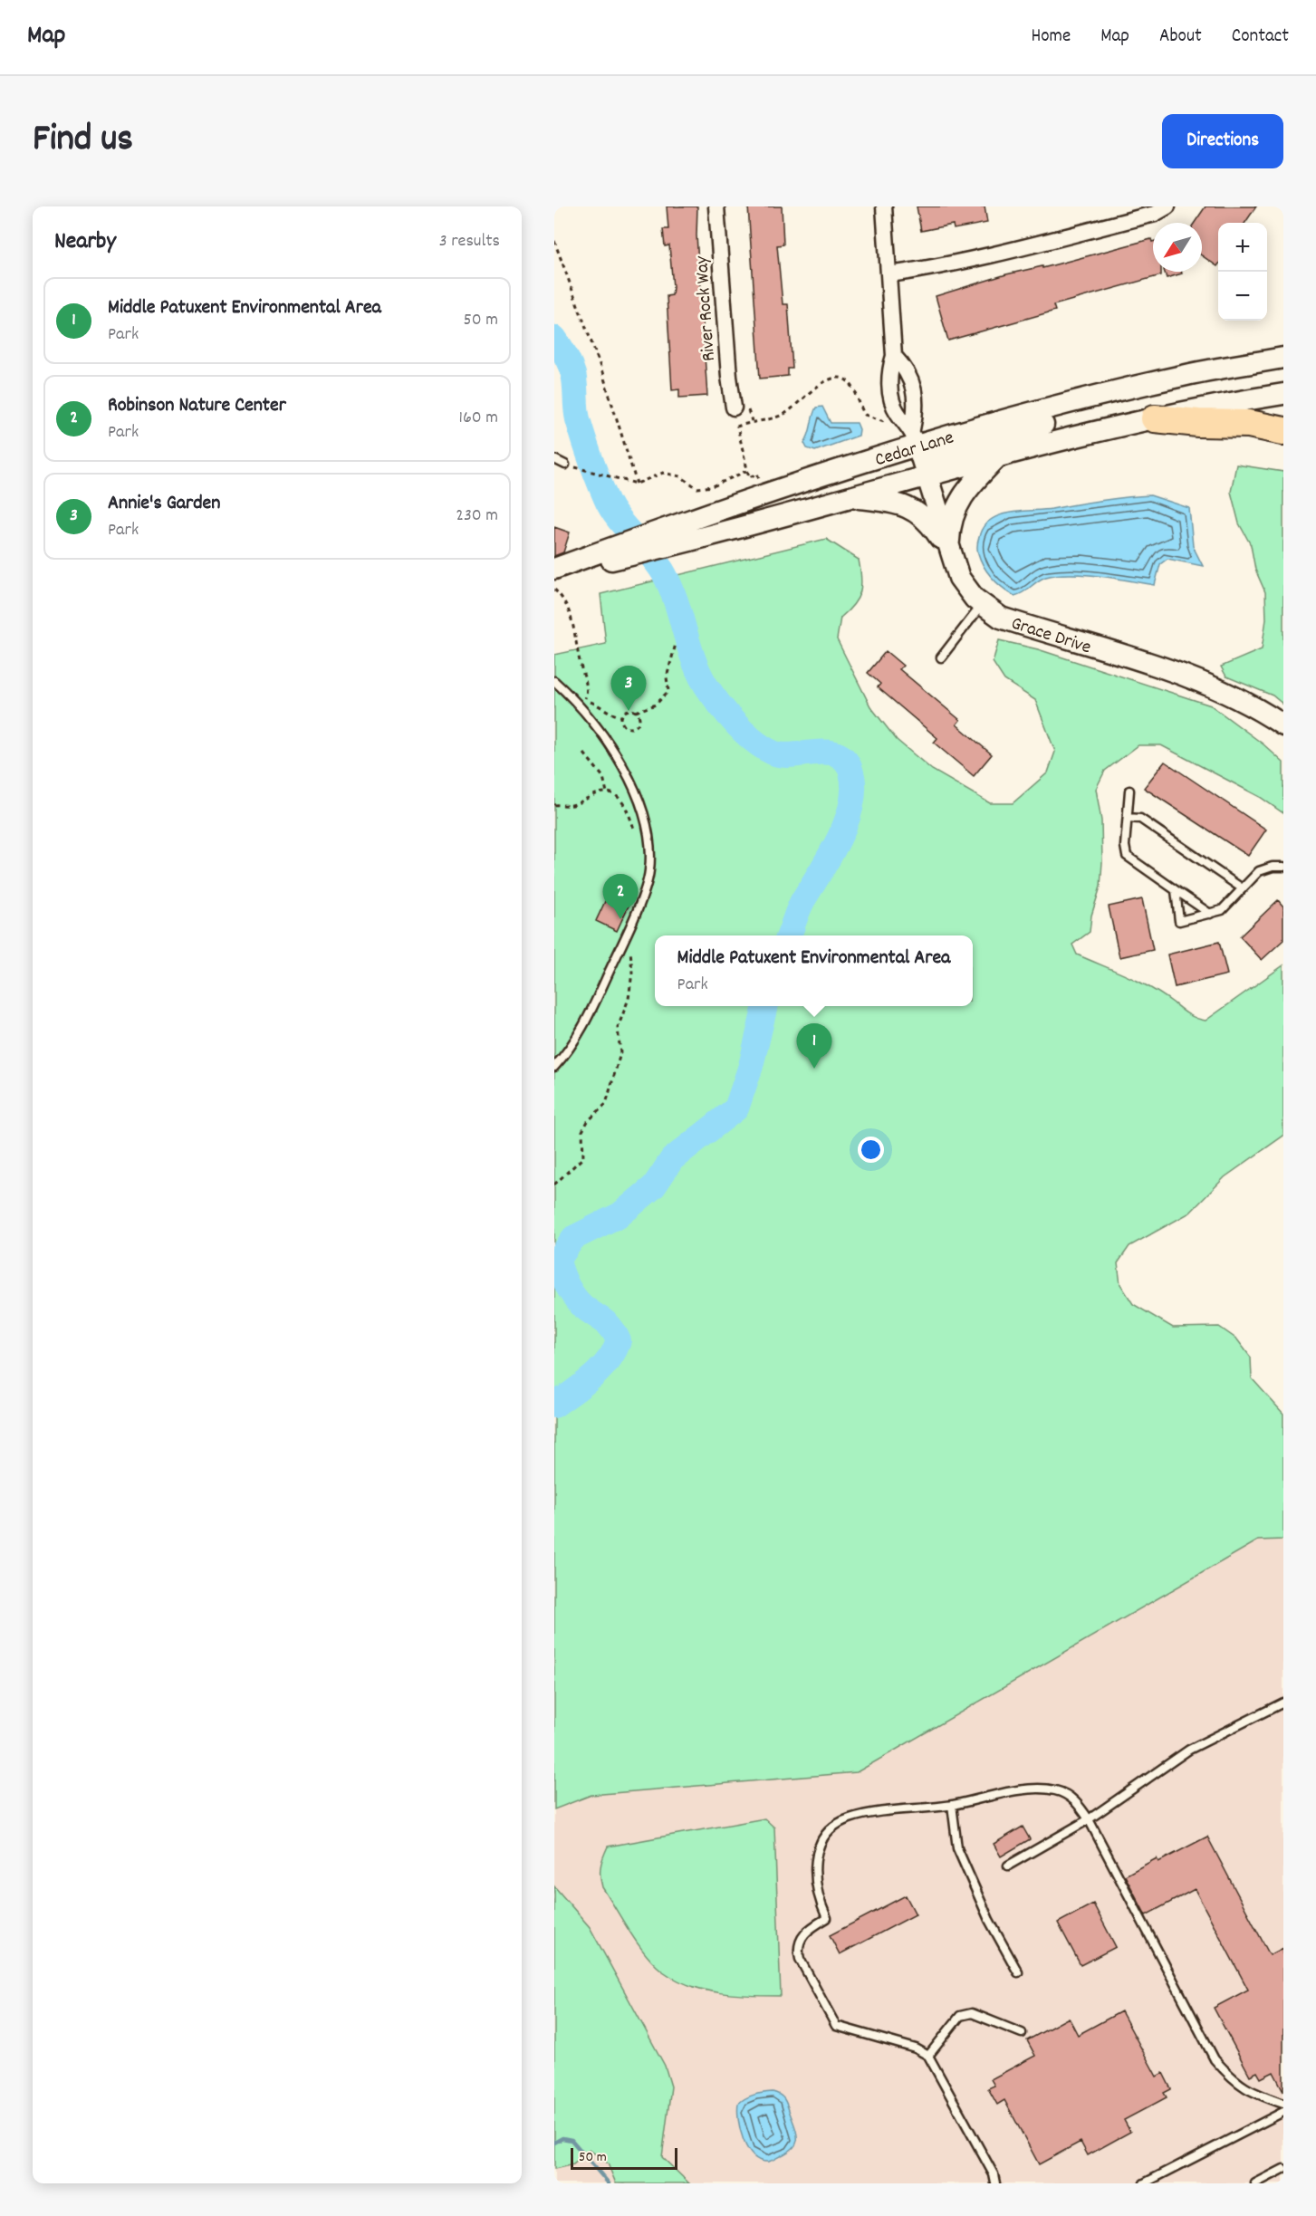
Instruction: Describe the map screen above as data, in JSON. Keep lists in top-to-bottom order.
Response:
{
  "streets": {
    "main road": ["Cedar Lane", "Grace Drive"],
    "street": ["River Rock Way"]
  },
  "crossings": [
    ["Cedar Lane", "Grace Drive"]
  ],
  "scale_bar": "50 m",
  "north": "bottom left",
  "page": {
    "header": "Map",
    "nav": [
      "Home",
      "Map",
      "About",
      "Contact"
    ],
    "title": "Find us",
    "buttons": "Directions",
    "heading": ["Nearby", "3 results"],
    "map_buttons": ["+", "−"],
    "list": [
      {
        "mark": "1",
        "name": "Middle Patuxent Environmental Area",
        "note": "Park",
        "value": "50 m"
      },
      {
        "mark": "2",
        "name": "Robinson Nature Center",
        "note": "Park",
        "value": "160 m"
      },
      {
        "mark": "3",
        "name": "Annie's Garden",
        "note": "Park",
        "value": "230 m"
      }
    ],
    "pins": ["3", "2", "1"],
    "popup": ["Middle Patuxent Environmental Area", "Park"],
    "scale": "50 m"
  }
}
